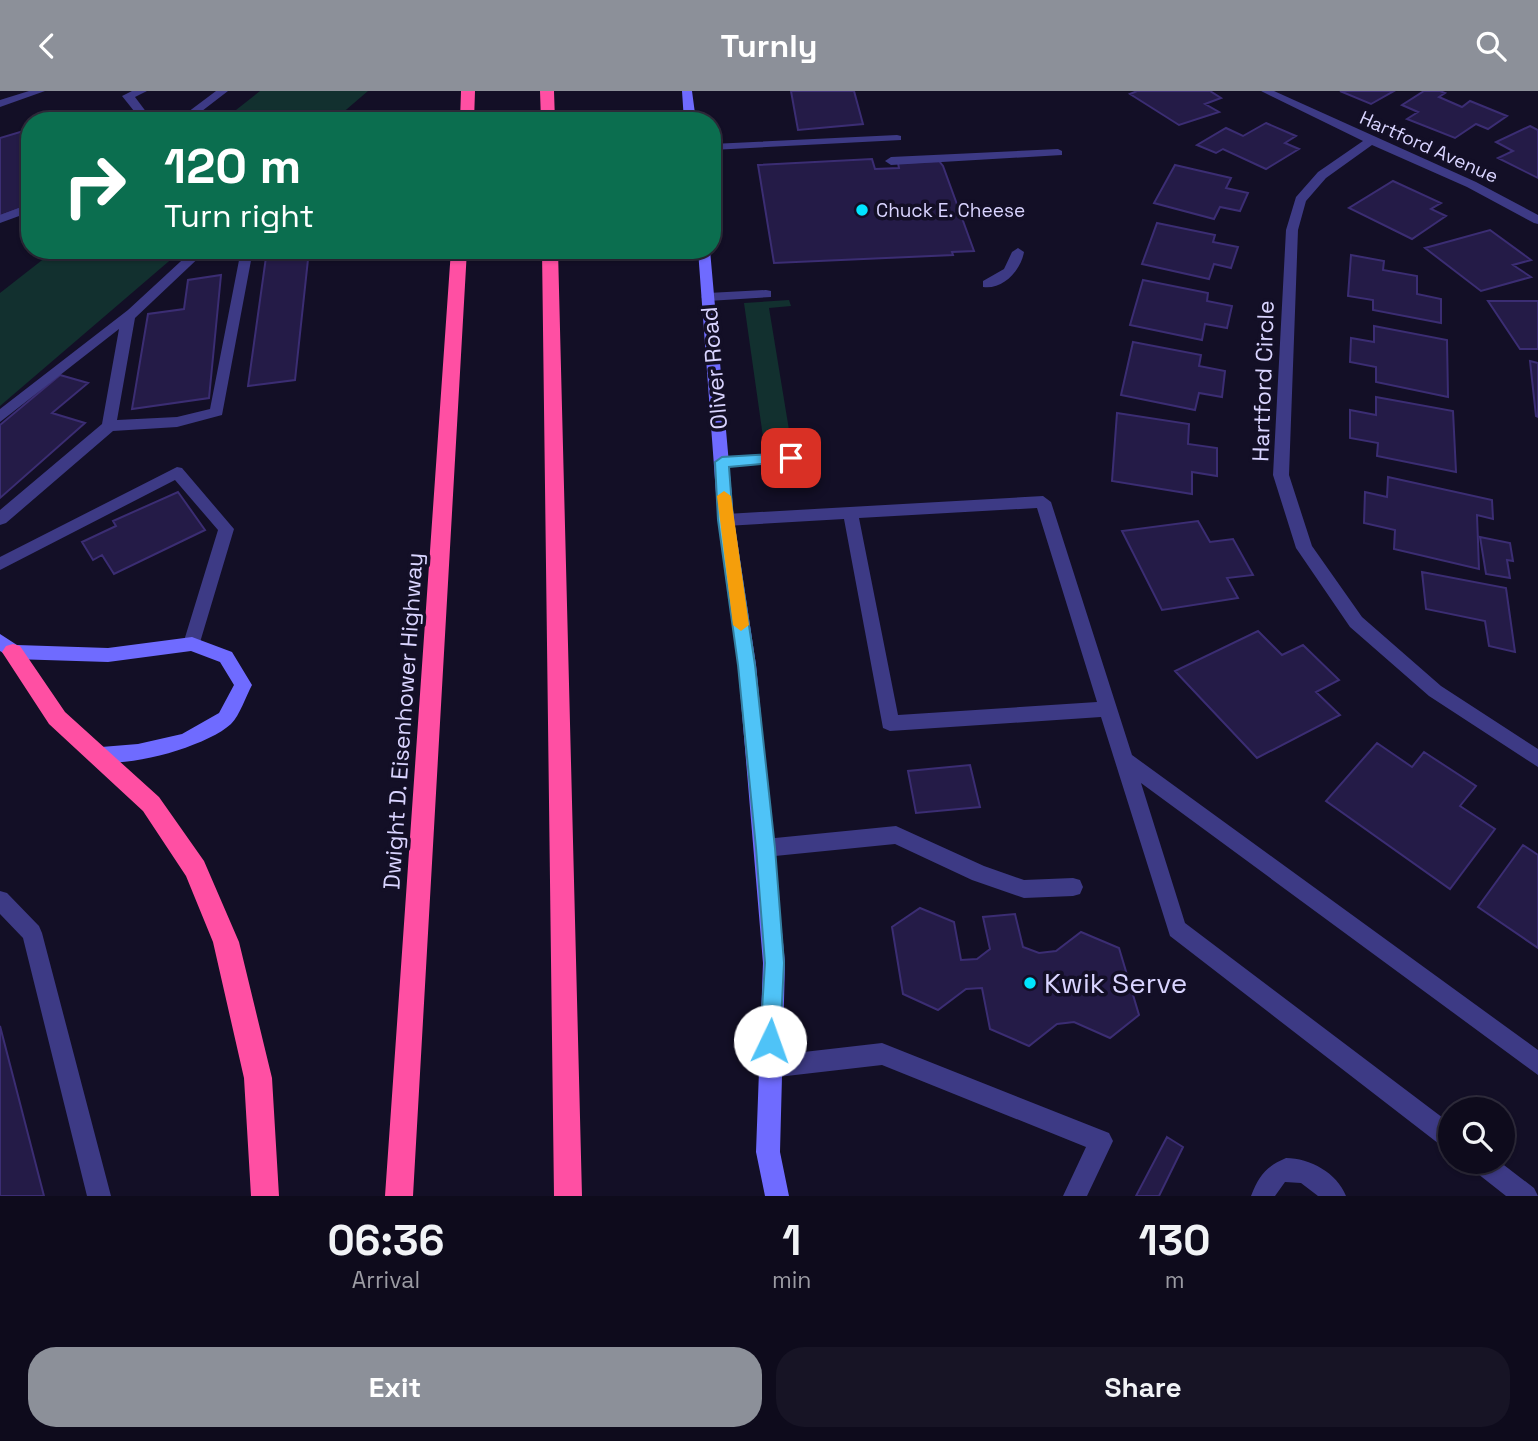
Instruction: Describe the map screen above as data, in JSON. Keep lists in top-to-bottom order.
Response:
{
  "streets": {
    "highway": ["Dwight D. Eisenhower Highway"],
    "main road": ["Oliver Road"],
    "street": ["Hartford Avenue", "Hartford Circle"]
  },
  "crossings": [
    ["Hartford Avenue", "Hartford Circle"]
  ],
  "places": ["Chuck E. Cheese", "Kwik Serve"],
  "page": {
    "header": "Turnly",
    "turn": ["120 m", "Turn right"],
    "eta": [
      "06:36",
      "Arrival",
      "1",
      "min",
      "130",
      "m"
    ],
    "buttons": ["Exit", "Share"]
  }
}
